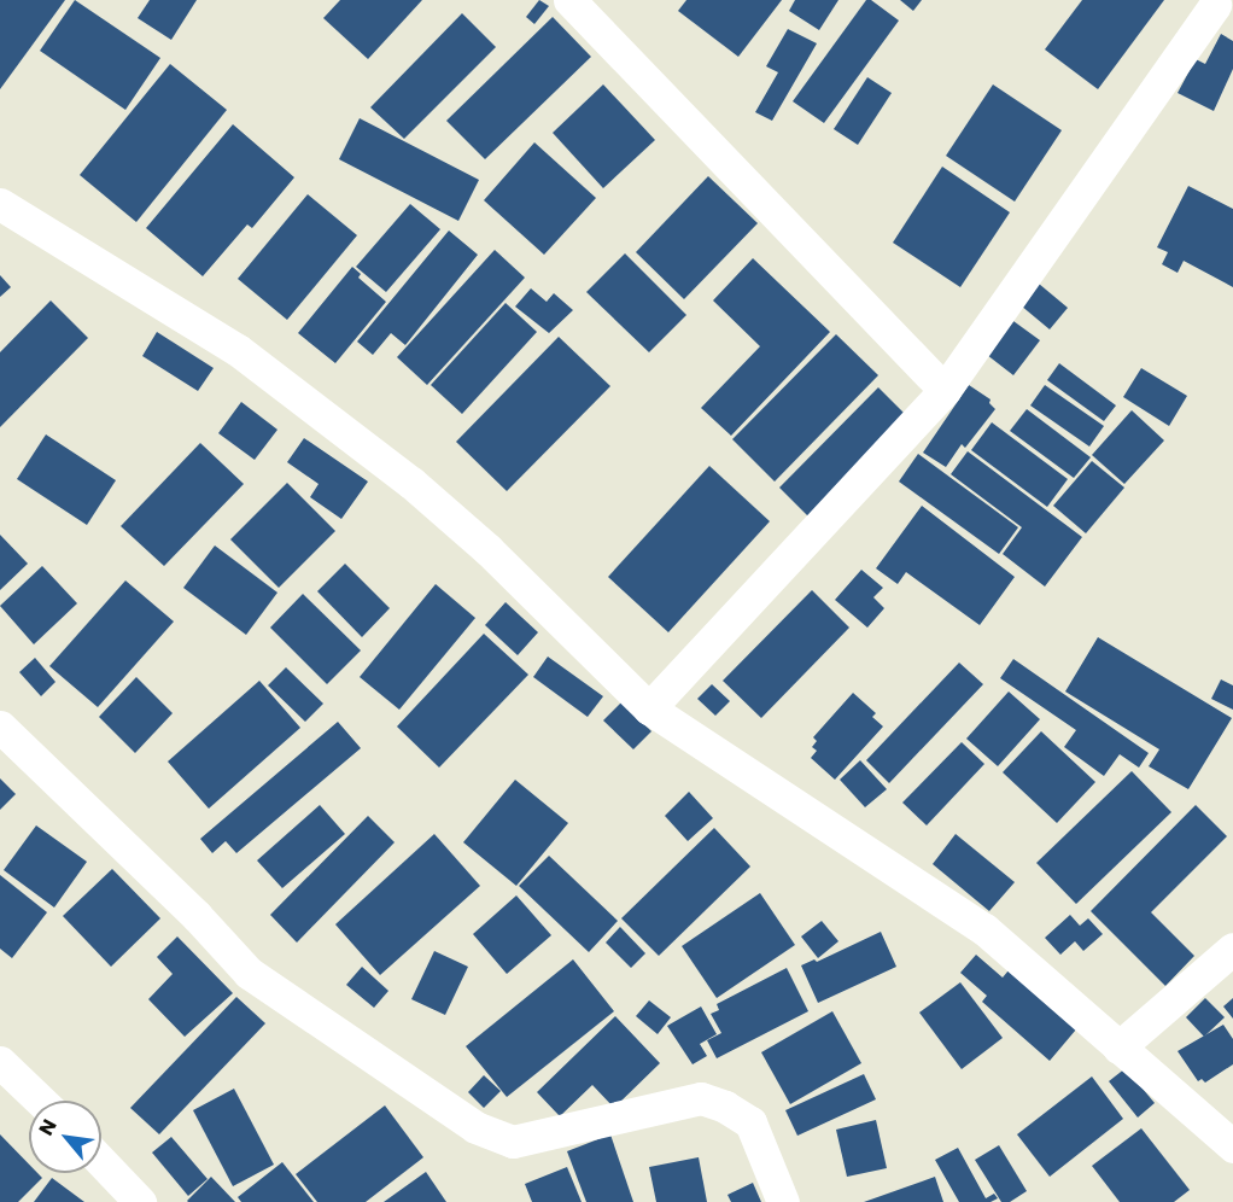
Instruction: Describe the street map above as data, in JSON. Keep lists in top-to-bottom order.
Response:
{
  "north": "top left"
}
